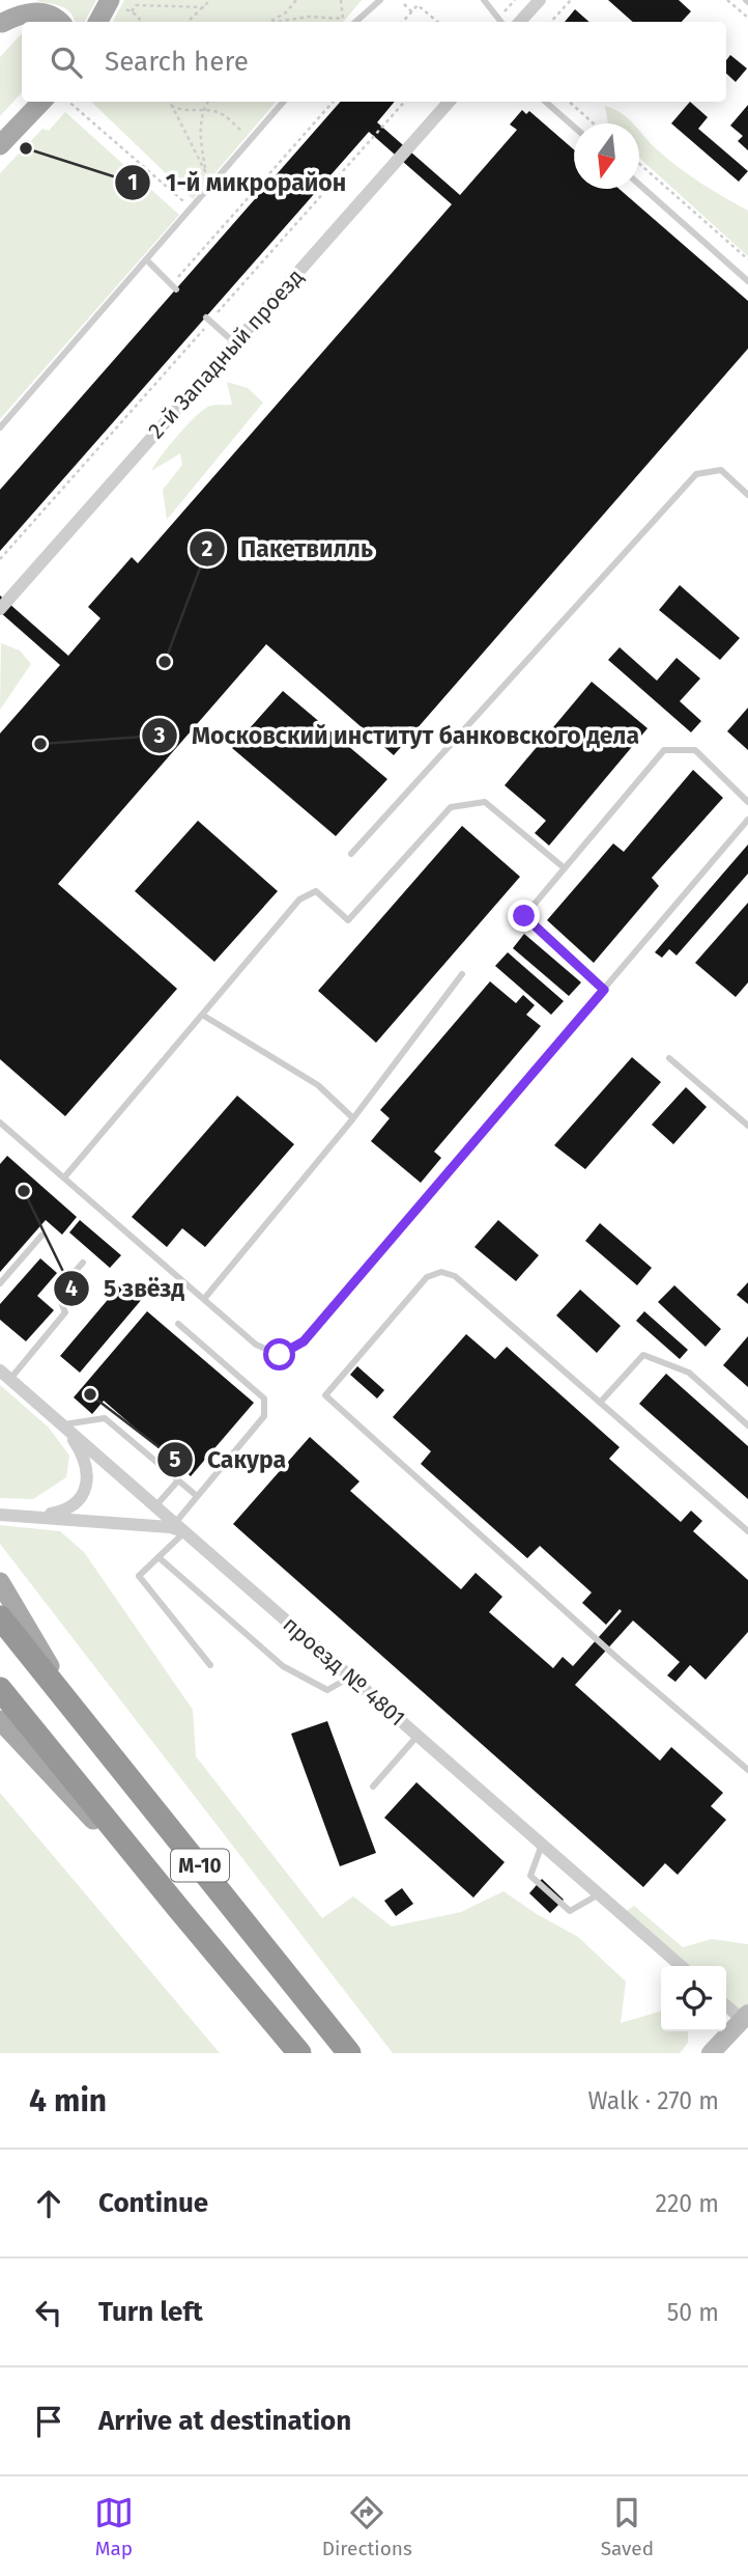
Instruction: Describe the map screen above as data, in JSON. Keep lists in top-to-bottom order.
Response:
{
  "streets": {
    "highway": ["М-10"],
    "street": ["2-й Западный проезд", "проезд № 4801"]
  },
  "places": [
    "1-й микрорайон",
    "Пакетвилль",
    "Московский институт банковского дела",
    "5 звёзд",
    "Сакура"
  ],
  "north": "bottom",
  "page": {
    "search": "Search here",
    "heading": ["4 min", "Walk · 270 m"],
    "list": [
      ["Continue", "220 m"],
      ["Turn left", "50 m"],
      "Arrive at destination"
    ],
    "nav": ["Map", "Directions", "Saved"]
  }
}
